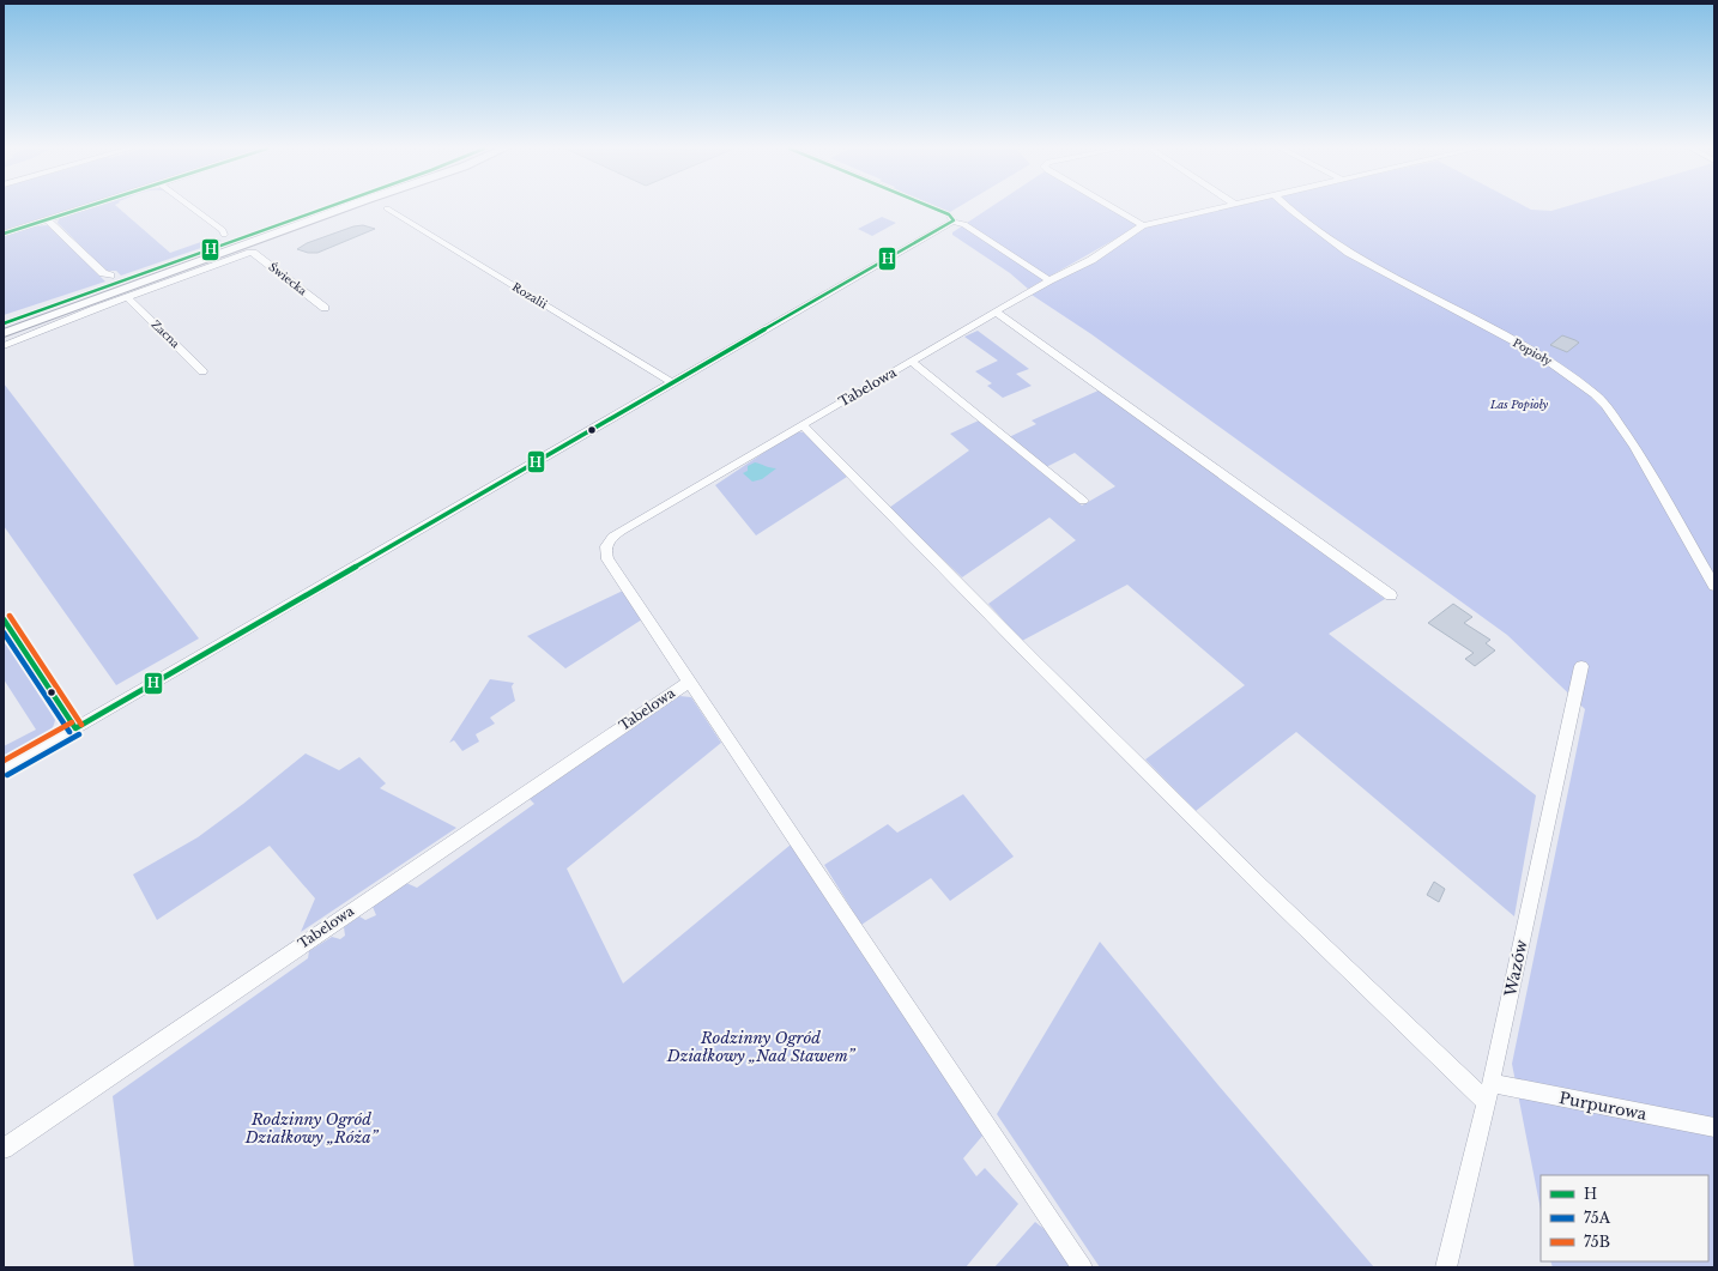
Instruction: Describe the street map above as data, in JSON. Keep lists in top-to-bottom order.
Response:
{
  "streets": {
    "street": [
      "Świecka",
      "Rozalii",
      "Zacna",
      "Popioły",
      "Tabelowa",
      "Wazów",
      "Purpurowa"
    ]
  },
  "crossings": [
    ["Świecka", "Zacna"],
    ["Wazów", "Purpurowa"]
  ],
  "parks": ["Las Popioły", "Rodzinny Ogród Działkowy „Nad Stawem”", "Rodzinny Ogród Działkowy „Róża”"],
  "lines": ["transit line H", "transit line 75B", "transit line 75A"],
  "legend": ["H", "75A", "75B"]
}
